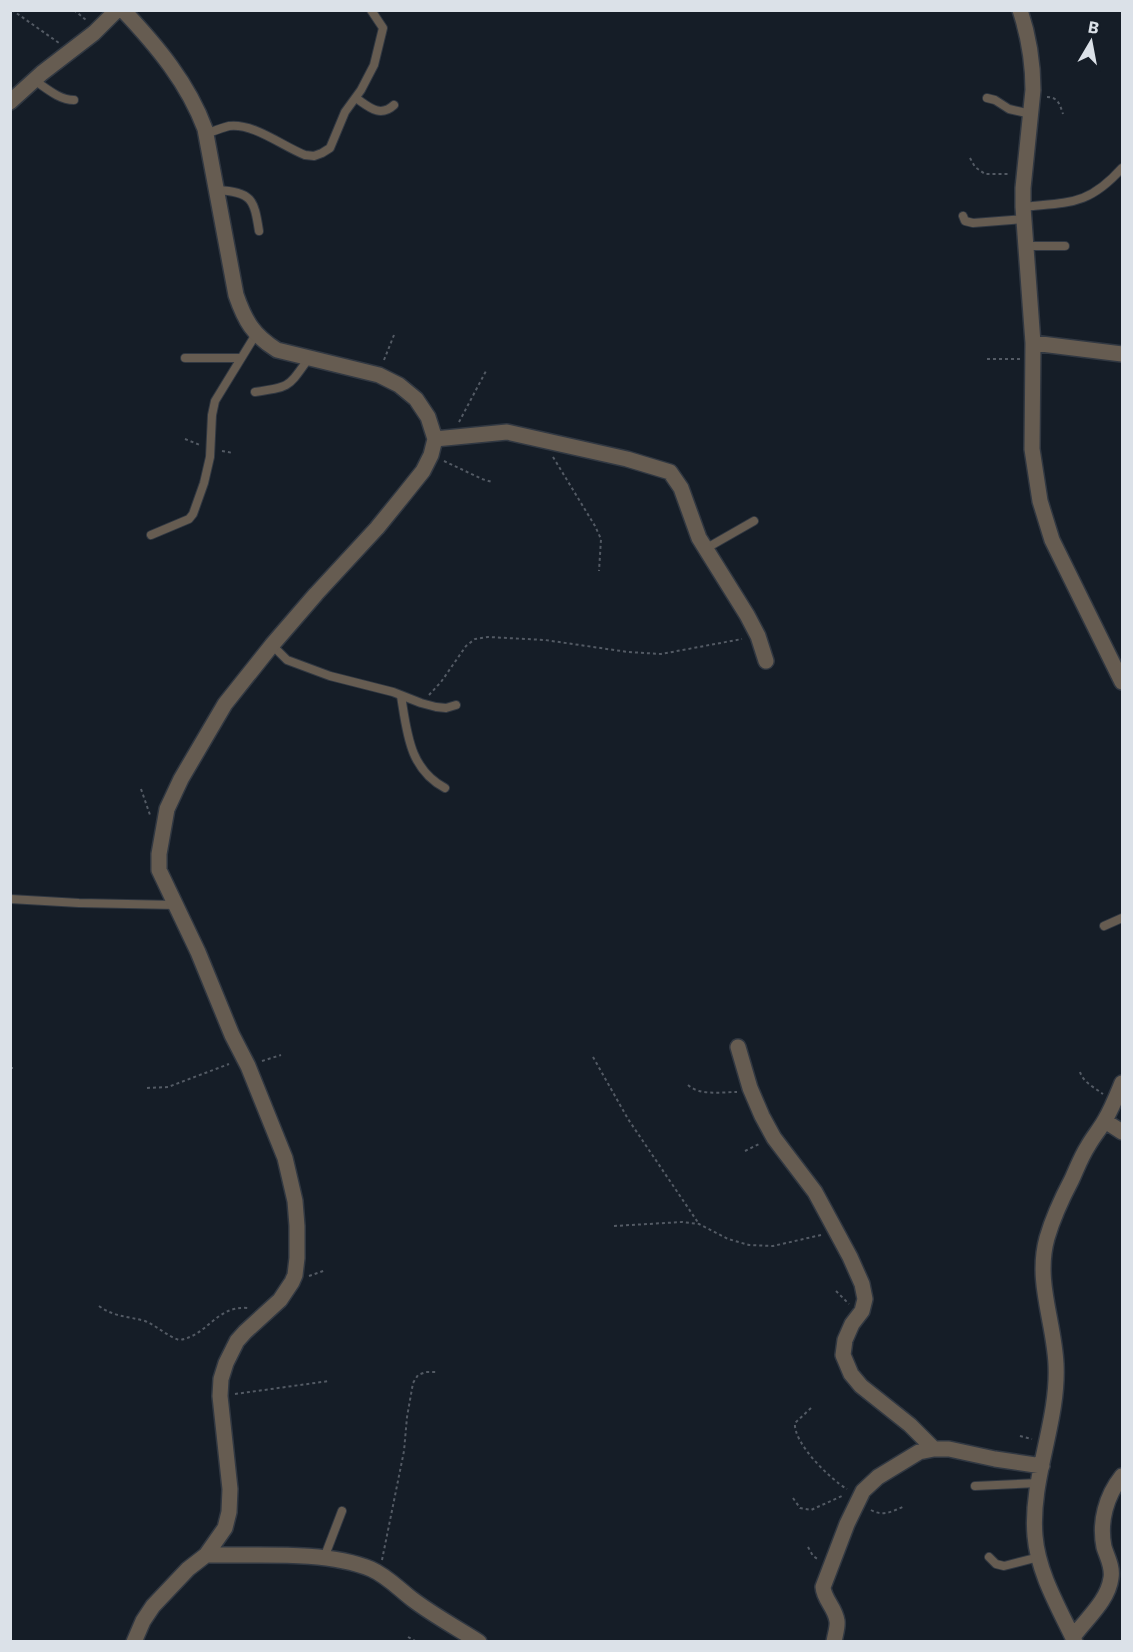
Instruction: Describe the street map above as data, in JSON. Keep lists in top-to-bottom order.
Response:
{
  "north": "top"
}
